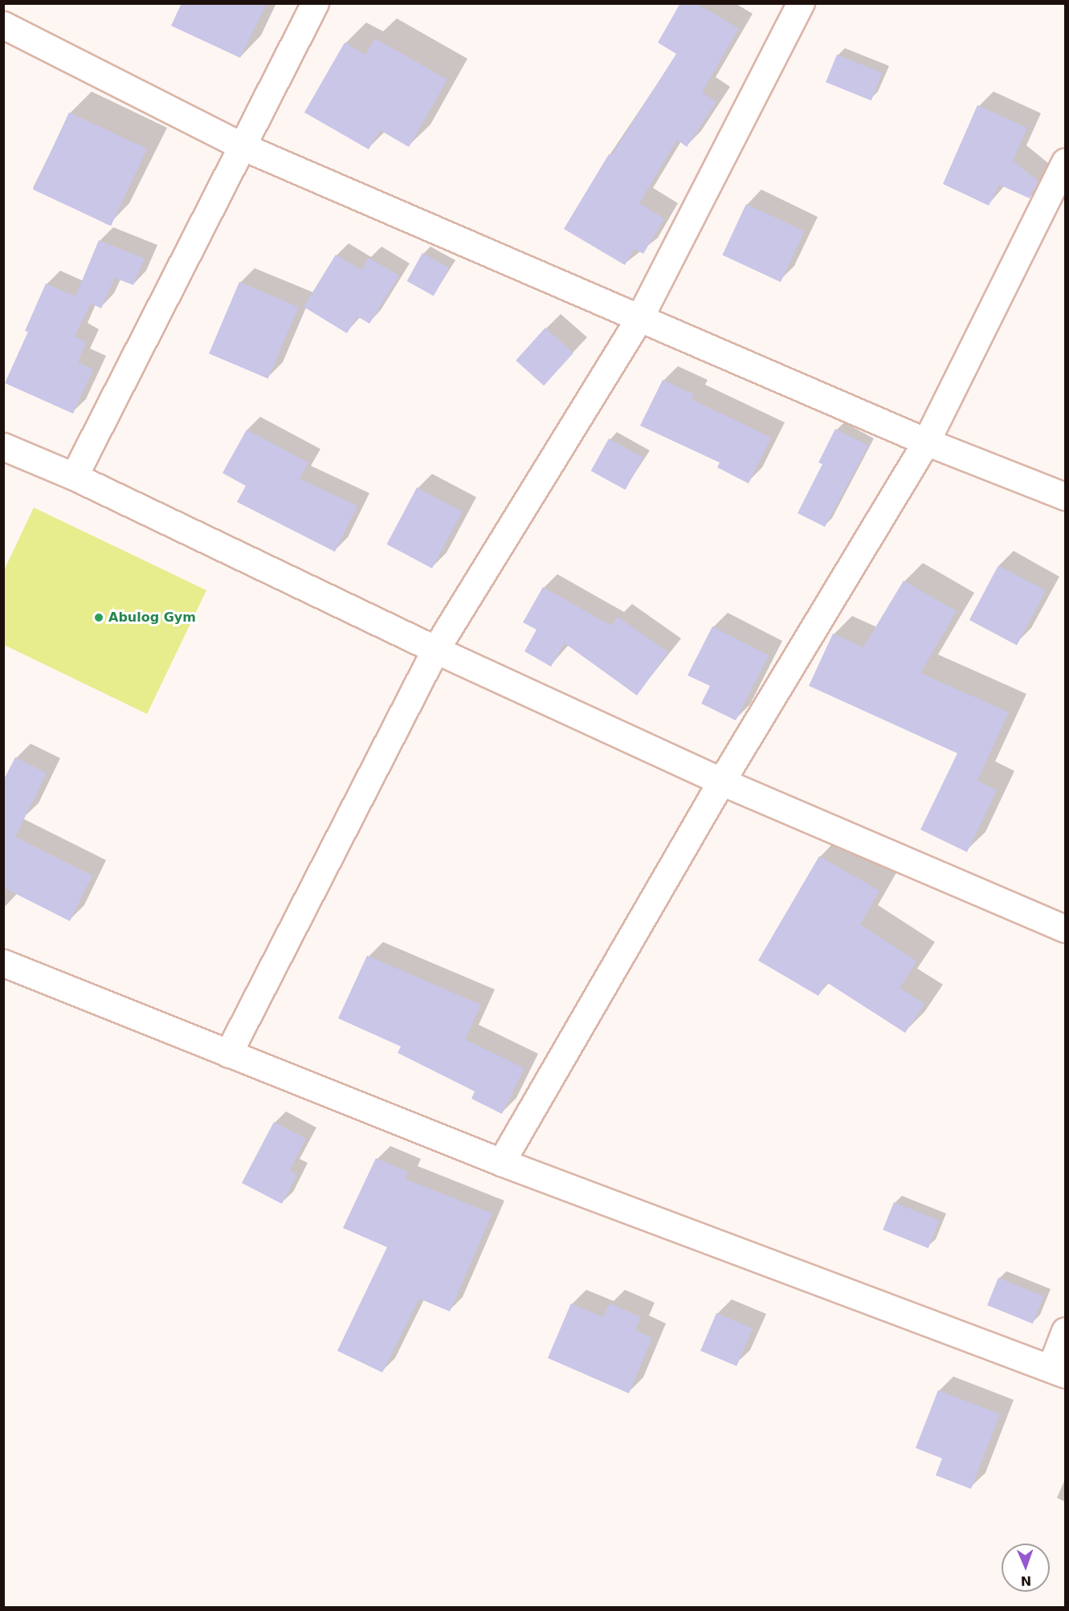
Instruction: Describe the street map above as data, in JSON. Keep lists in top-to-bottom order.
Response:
{
  "places": ["Abulog Gym"],
  "north": "bottom"
}
